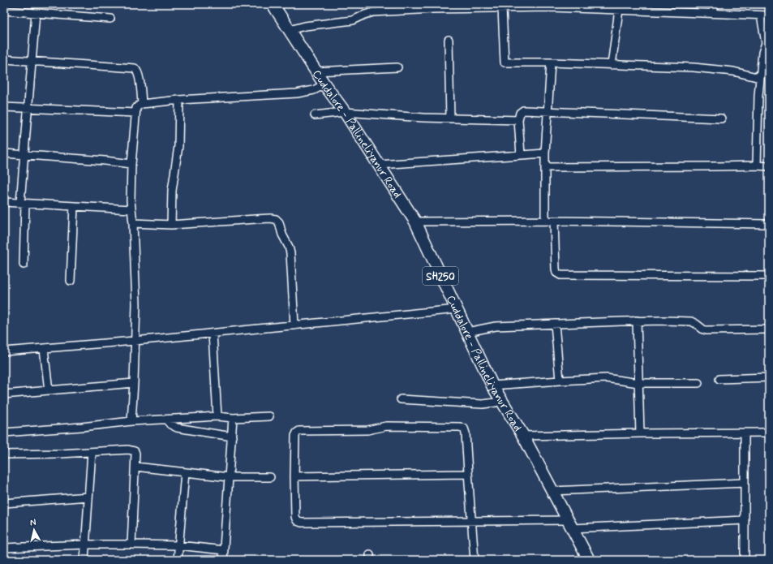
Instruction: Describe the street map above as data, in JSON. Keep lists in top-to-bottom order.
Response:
{
  "streets": {
    "main road": ["Cuddalore - Pallineliyanur Road", "SH250"]
  },
  "north": "top"
}
